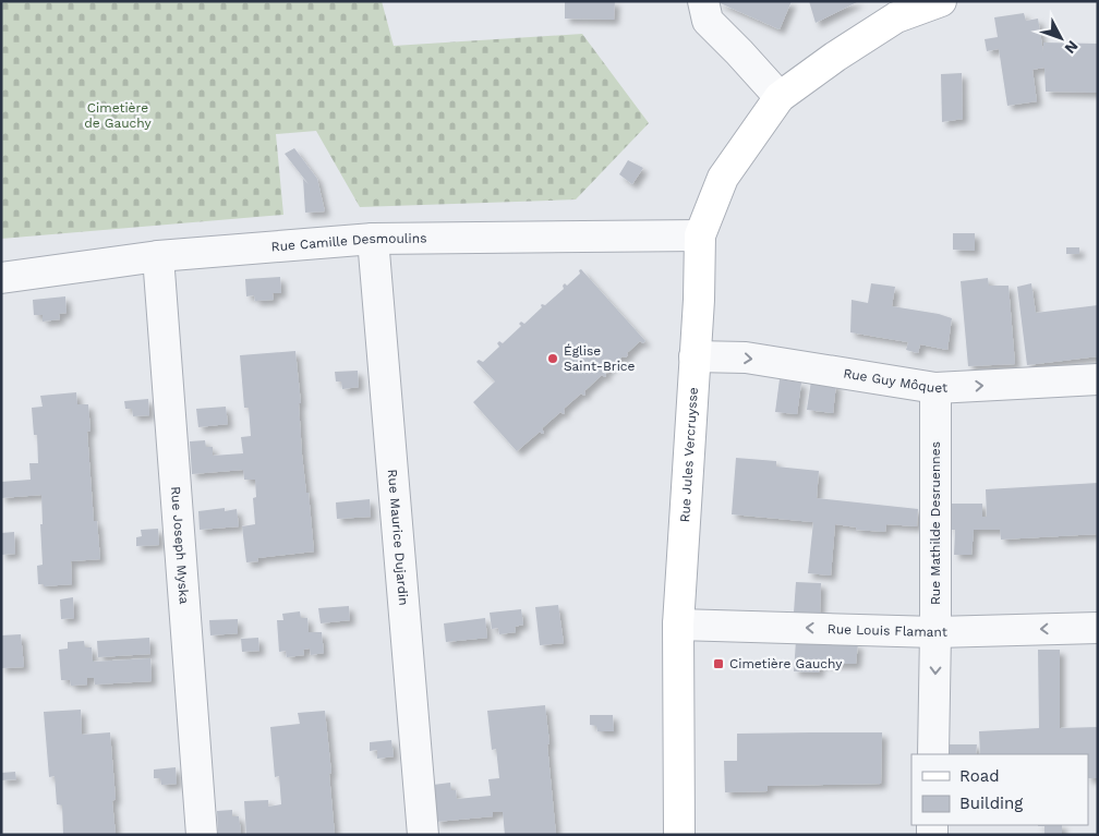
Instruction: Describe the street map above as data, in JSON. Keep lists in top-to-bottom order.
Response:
{
  "streets": {
    "main road": ["Rue Jules Vercruysse"],
    "street": [
      "Rue Camille Desmoulins",
      "Rue Guy Môquet",
      "Rue Mathilde Desruennes",
      "Rue Maurice Dujardin",
      "Rue Joseph Myska",
      "Rue Louis Flamant"
    ]
  },
  "crossings": [
    ["Rue Camille Desmoulins", "Rue Jules Vercruysse"],
    ["Rue Camille Desmoulins", "Rue Maurice Dujardin"],
    ["Rue Camille Desmoulins", "Rue Joseph Myska"],
    ["Rue Guy Môquet", "Rue Jules Vercruysse"],
    ["Rue Guy Môquet", "Rue Mathilde Desruennes"],
    ["Rue Jules Vercruysse", "Rue Louis Flamant"],
    ["Rue Mathilde Desruennes", "Rue Louis Flamant"]
  ],
  "one_way": ["Rue Guy Môquet", "Rue Louis Flamant"],
  "parks": ["Cimetière de Gauchy"],
  "places": {
    "other": ["Église Saint-Brice"],
    "transit": ["Cimetière Gauchy"]
  },
  "legend": ["Road", "Building"],
  "north": "bottom right"
}
